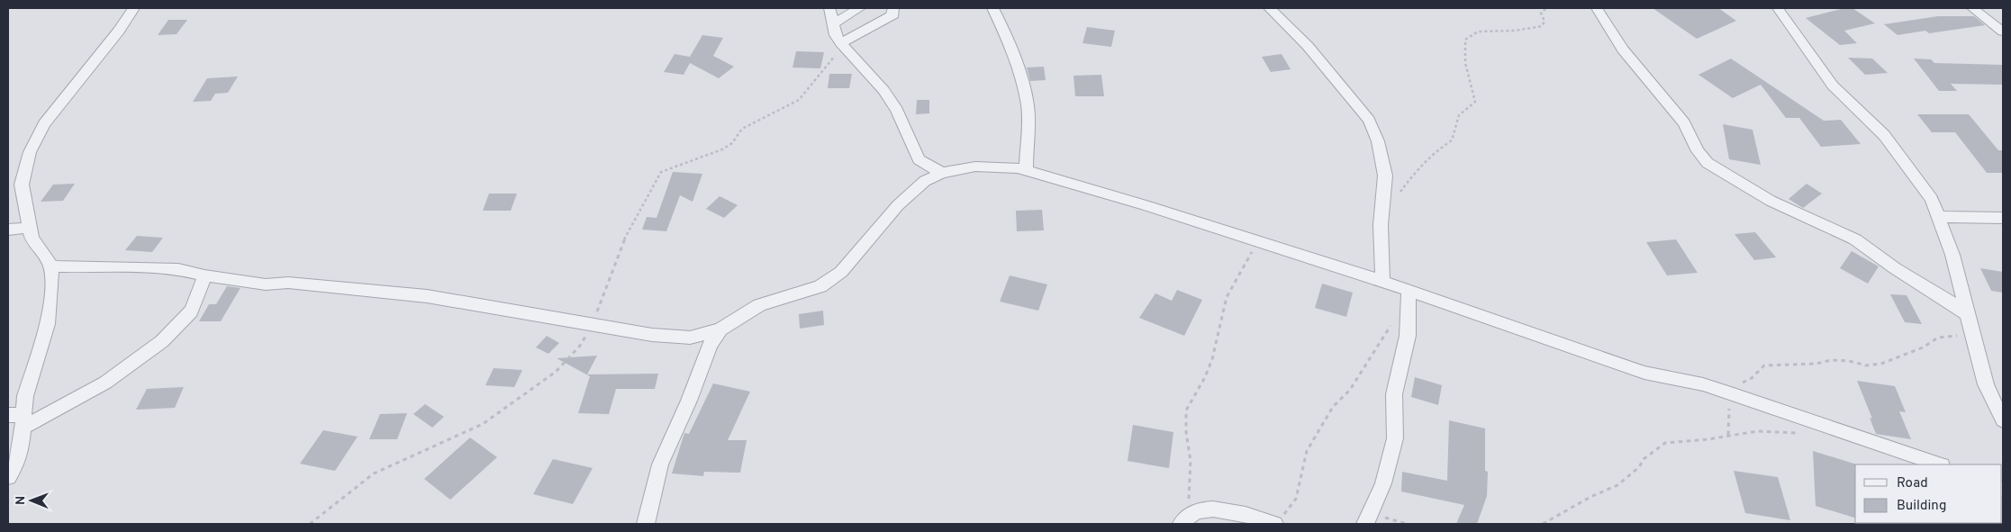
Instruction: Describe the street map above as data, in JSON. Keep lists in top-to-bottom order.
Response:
{
  "legend": ["Road", "Building"],
  "north": "left"
}
